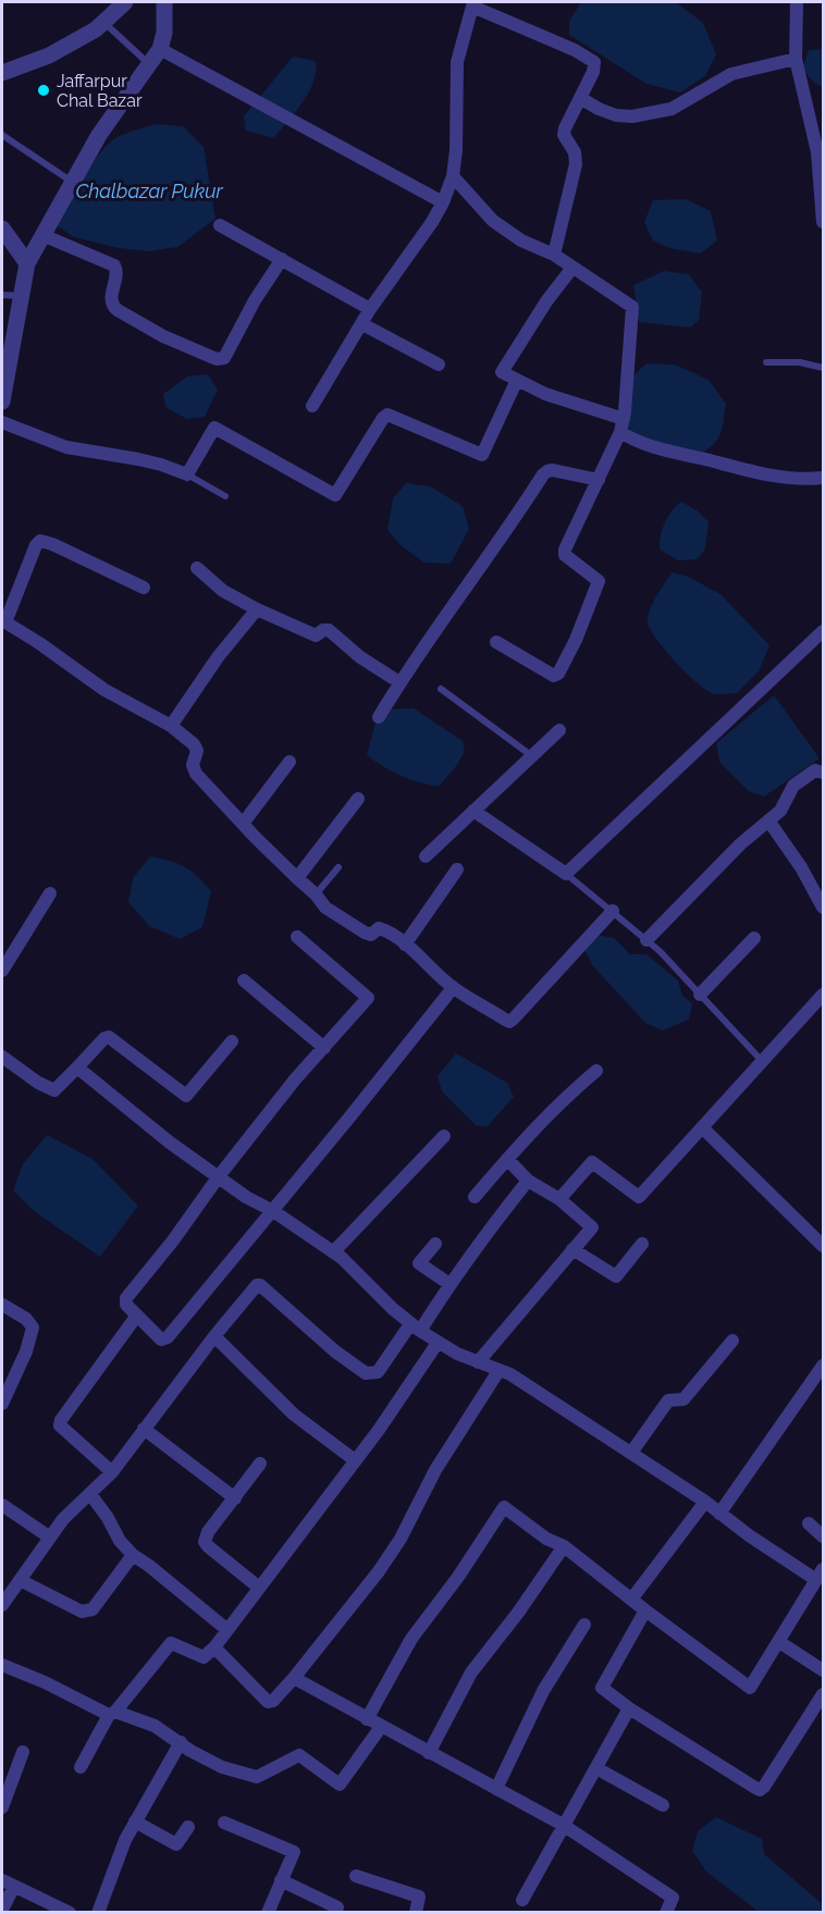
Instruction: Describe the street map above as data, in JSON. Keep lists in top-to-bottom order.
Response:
{
  "water": ["Chalbazar Pukur"],
  "places": ["Jaffarpur Chal Bazar"]
}
